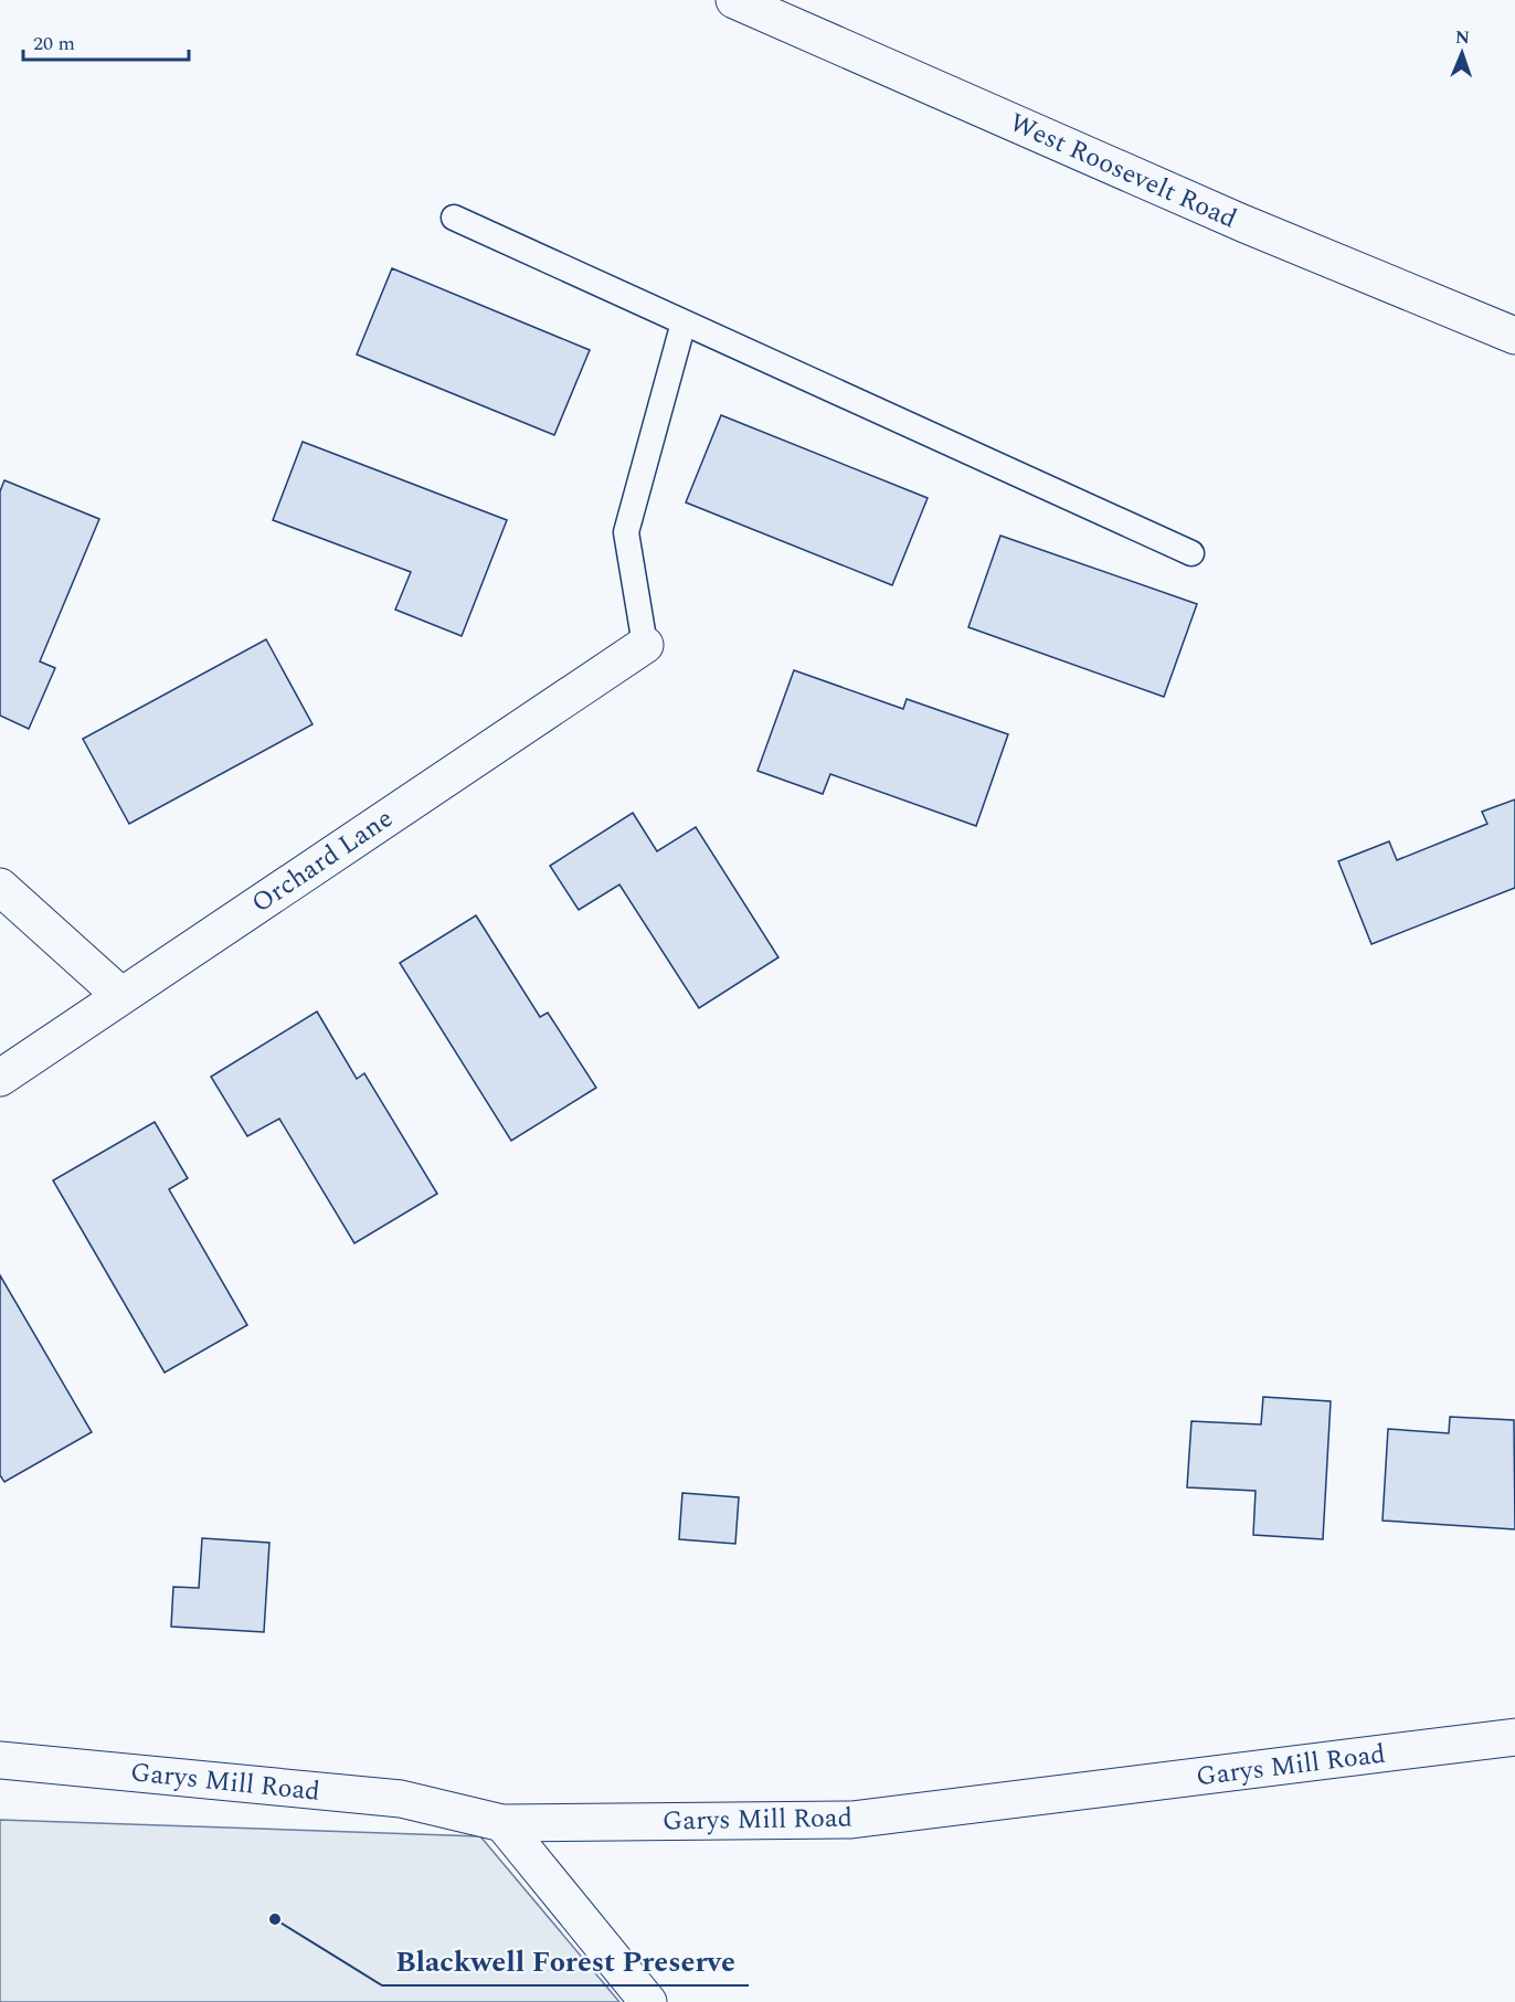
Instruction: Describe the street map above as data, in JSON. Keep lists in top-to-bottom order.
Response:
{
  "streets": {
    "street": ["West Roosevelt Road", "Orchard Lane", "Garys Mill Road"]
  },
  "places": ["Blackwell Forest Preserve"],
  "scale_bar": "20 m",
  "north": "top"
}
